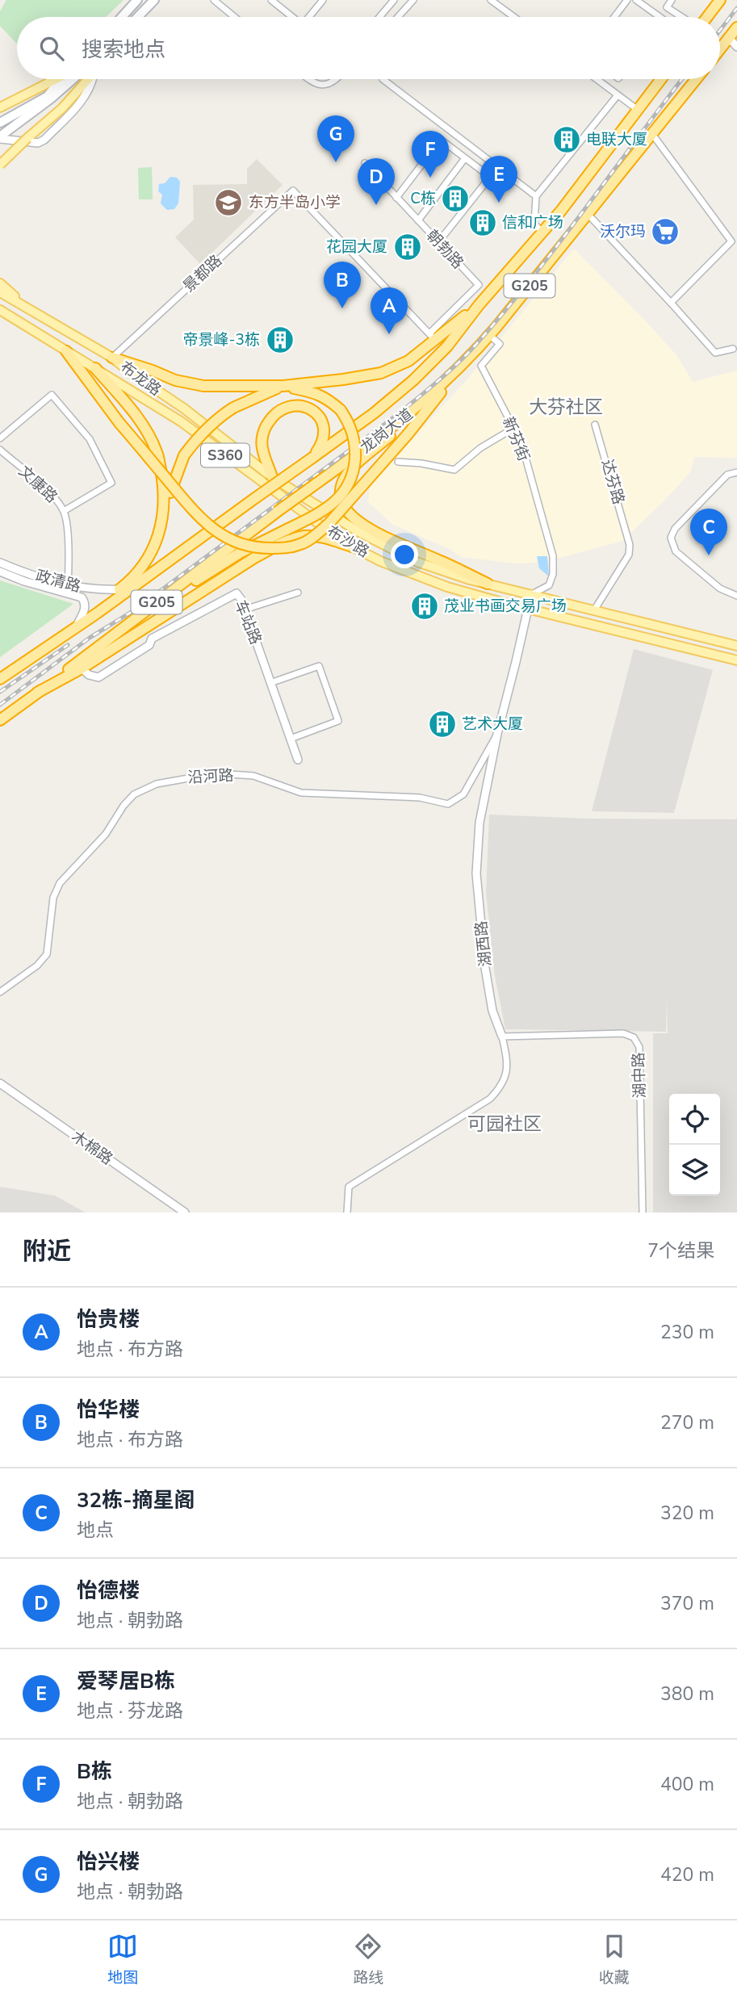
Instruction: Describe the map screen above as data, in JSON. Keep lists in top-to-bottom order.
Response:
{
  "streets": {
    "highway": ["G205", "龙岗大道"],
    "main road": ["布龙路", "S360", "布沙路"],
    "street": [
      "朝勃路",
      "景都路",
      "新芬街",
      "达芬路",
      "文康路",
      "政清路",
      "车站路",
      "沿河路",
      "湖西路",
      "湖中路",
      "木棉路"
    ]
  },
  "crossings": [
    ["朝勃路", "景都路"],
    ["景都路", "布龙路"],
    ["布龙路", "布沙路"],
    ["龙岗大道", "新芬街"],
    ["龙岗大道", "政清路"],
    ["新芬街", "布沙路"],
    ["新芬街", "湖西路"],
    ["达芬路", "布沙路"],
    ["文康路", "政清路"],
    ["布沙路", "湖西路"],
    ["沿河路", "湖西路"],
    ["湖西路", "湖中路"]
  ],
  "districts": ["大芬社区", "可园社区"],
  "places": {
    "building": [
      "电联大厦",
      "C栋",
      "信和广场",
      "花园大厦",
      "帝景峰-3栋",
      "茂业书画交易广场",
      "艺术大厦"
    ],
    "school or university": ["东方半岛小学"],
    "supermarket": ["沃尔玛"]
  },
  "page": {
    "search": "搜索地点",
    "pins": [
      "G",
      "F",
      "E",
      "D",
      "B",
      "A",
      "C"
    ],
    "heading": ["附近", "7个结果"],
    "list": [
      {
        "mark": "A",
        "name": "怡贵楼",
        "note": "地点 · 布方路",
        "value": "230 m"
      },
      {
        "mark": "B",
        "name": "怡华楼",
        "note": "地点 · 布方路",
        "value": "270 m"
      },
      {
        "mark": "C",
        "name": "32栋-摘星阁",
        "note": "地点",
        "value": "320 m"
      },
      {
        "mark": "D",
        "name": "怡德楼",
        "note": "地点 · 朝勃路",
        "value": "370 m"
      },
      {
        "mark": "E",
        "name": "爱琴居B栋",
        "note": "地点 · 芬龙路",
        "value": "380 m"
      },
      {
        "mark": "F",
        "name": "B栋",
        "note": "地点 · 朝勃路",
        "value": "400 m"
      },
      {
        "mark": "G",
        "name": "怡兴楼",
        "note": "地点 · 朝勃路",
        "value": "420 m"
      }
    ],
    "nav": ["地图", "路线", "收藏"]
  }
}
